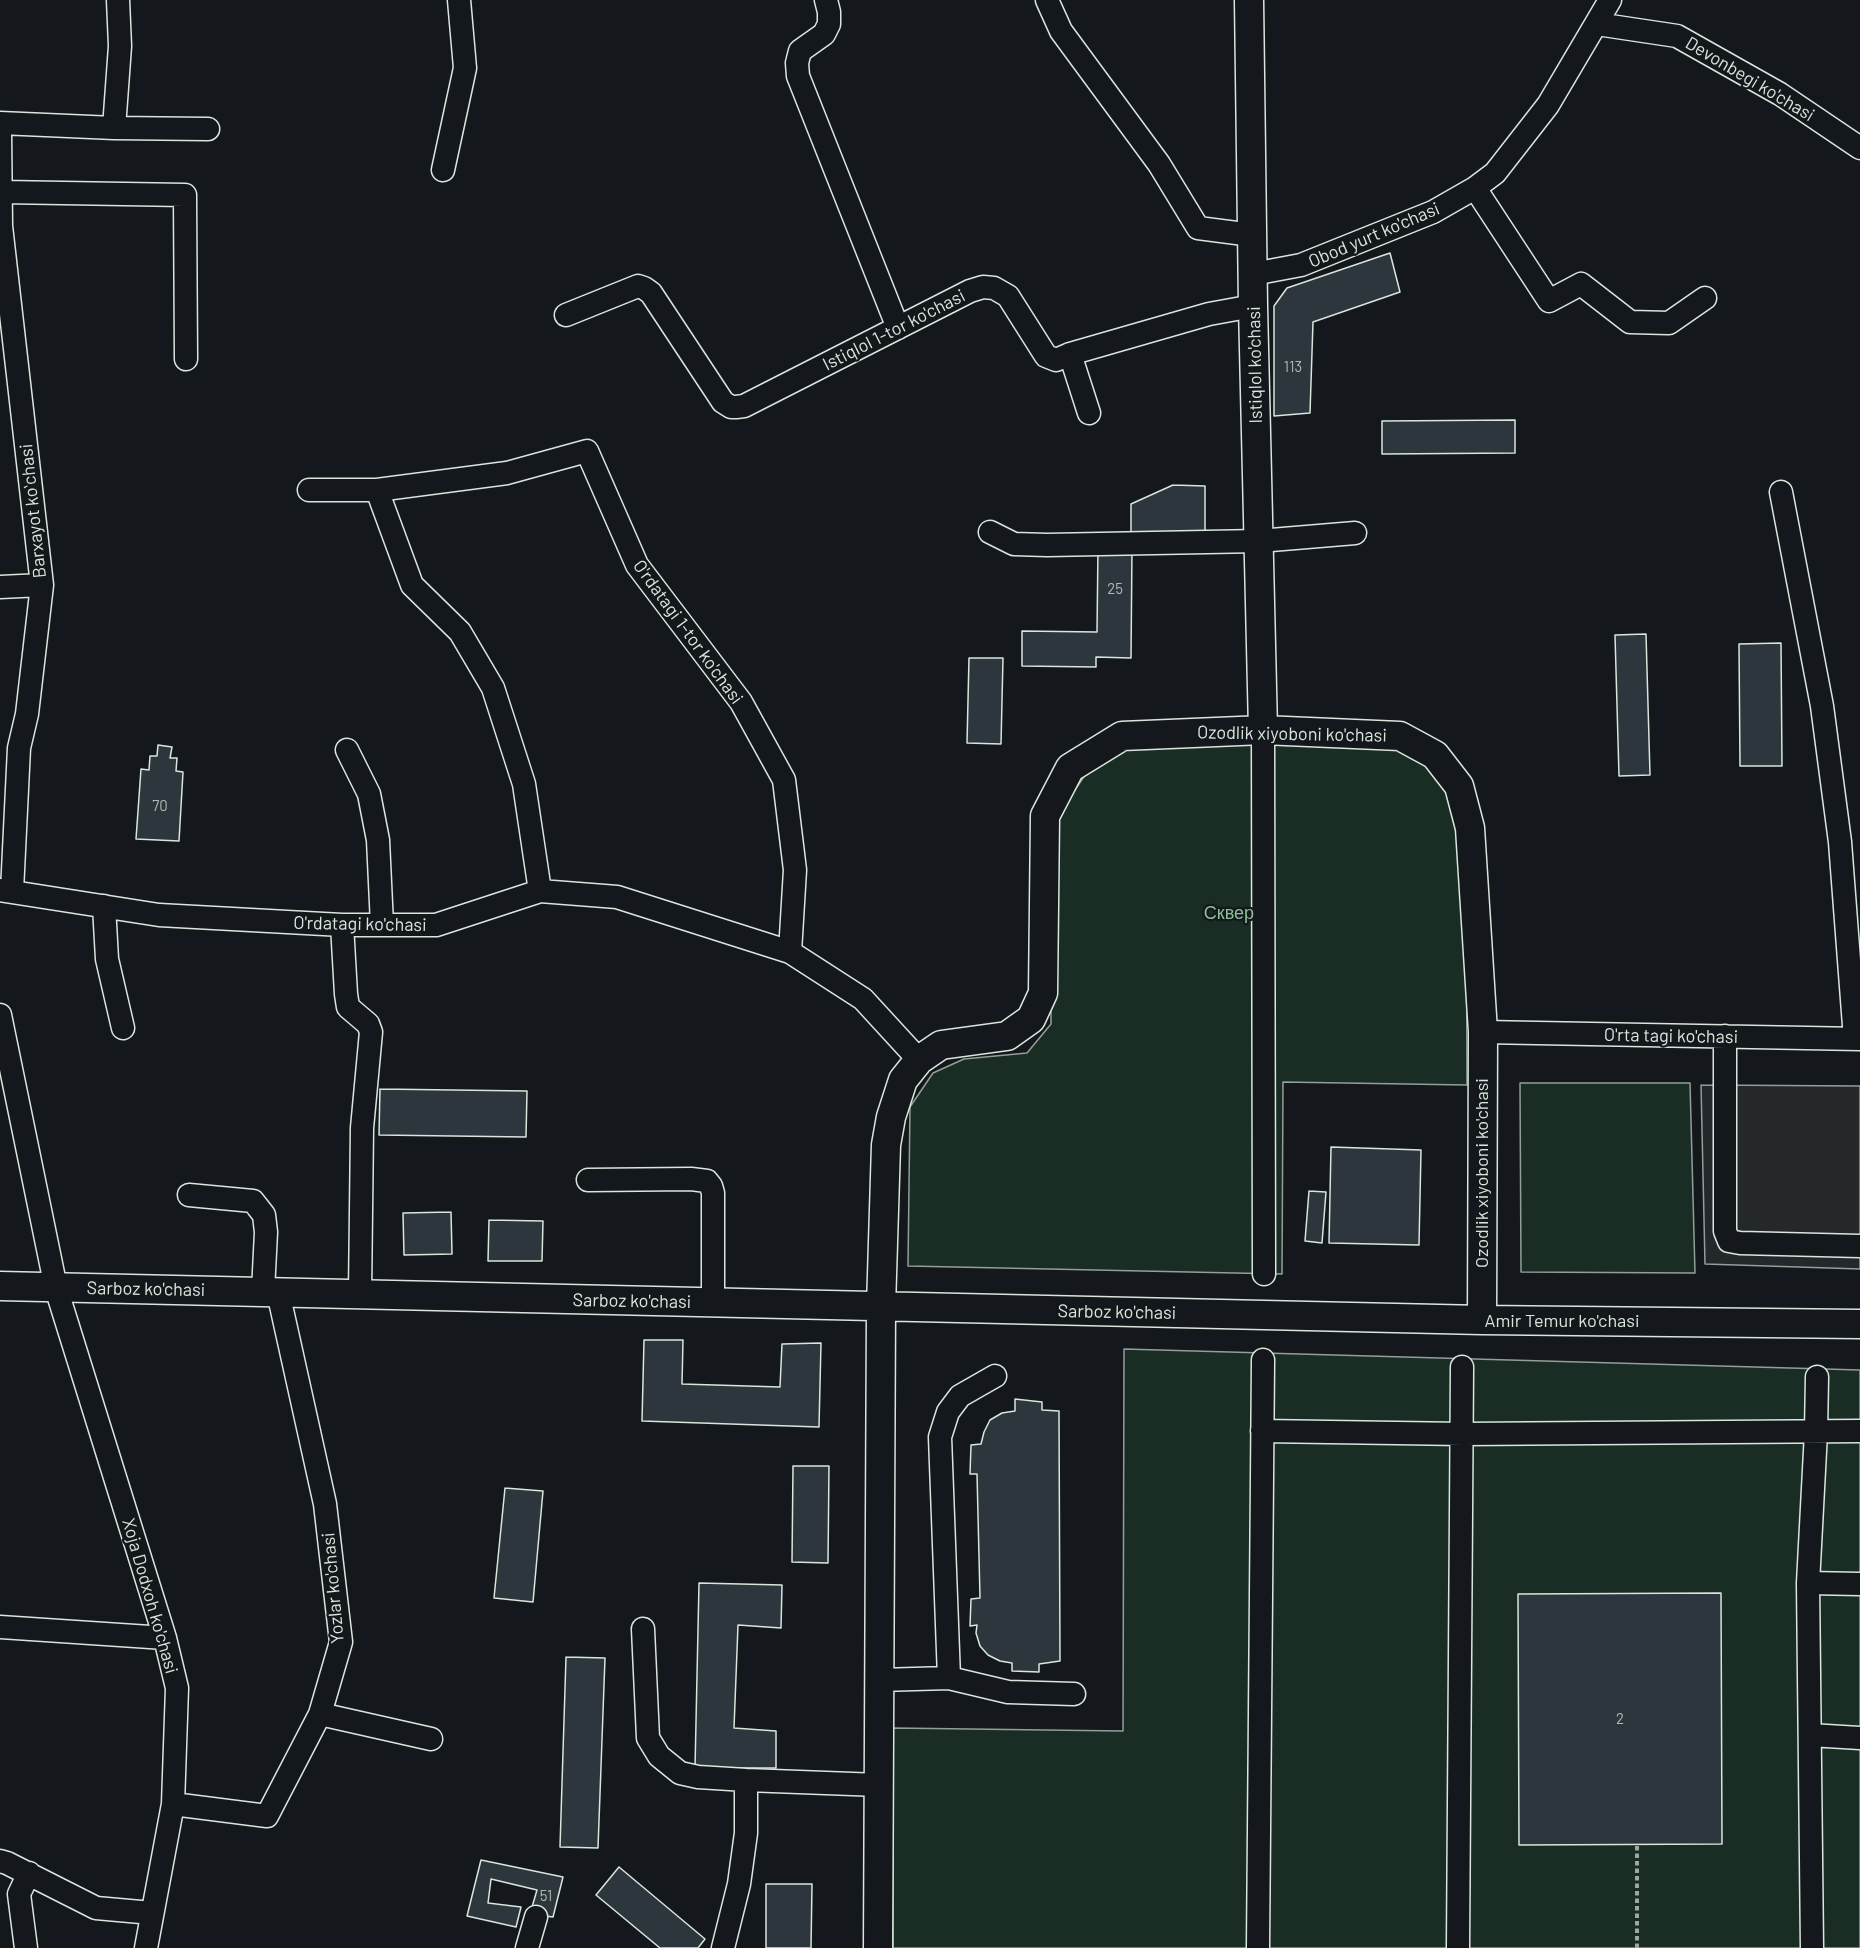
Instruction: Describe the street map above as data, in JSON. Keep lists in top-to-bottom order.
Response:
{
  "streets": {
    "main road": [
      "Istiqlol ko'chasi",
      "Ozodlik xiyoboni ko'chasi",
      "Sarboz ko'chasi",
      "Amir Temur ko'chasi"
    ],
    "street": [
      "Devonbegi ko'chasi",
      "Obod yurt ko'chasi",
      "Istiqlol 1-tor ko'chasi",
      "Barxayot koʻchasi",
      "O'rdatagi 1-tor ko'chasi",
      "O'rdatagi ko'chasi",
      "O'rta tagi ko'chasi",
      "Yozlar ko'chasi",
      "Xoja Dodxoh ko'chasi"
    ]
  },
  "crossings": [
    ["Devonbegi ko'chasi", "Obod yurt ko'chasi"],
    ["Obod yurt ko'chasi", "Istiqlol ko'chasi"],
    ["Istiqlol 1-tor ko'chasi", "Istiqlol ko'chasi"],
    ["Istiqlol ko'chasi", "Ozodlik xiyoboni ko'chasi"],
    ["Barxayot koʻchasi", "O'rdatagi ko'chasi"],
    ["O'rdatagi 1-tor ko'chasi", "O'rdatagi ko'chasi"],
    ["Ozodlik xiyoboni ko'chasi", "O'rdatagi ko'chasi"],
    ["Ozodlik xiyoboni ko'chasi", "O'rta tagi ko'chasi"],
    ["Ozodlik xiyoboni ko'chasi", "Sarboz ko'chasi"],
    ["Ozodlik xiyoboni ko'chasi", "Amir Temur ko'chasi"],
    ["Sarboz ko'chasi", "Amir Temur ko'chasi"],
    ["Sarboz ko'chasi", "Yozlar ko'chasi"],
    ["Sarboz ko'chasi", "Xoja Dodxoh ko'chasi"],
    ["Yozlar ko'chasi", "Xoja Dodxoh ko'chasi"]
  ],
  "parks": ["Сквер"],
  "house_numbers": [
    "113",
    "25",
    "70",
    "2",
    "51"
  ]
}
